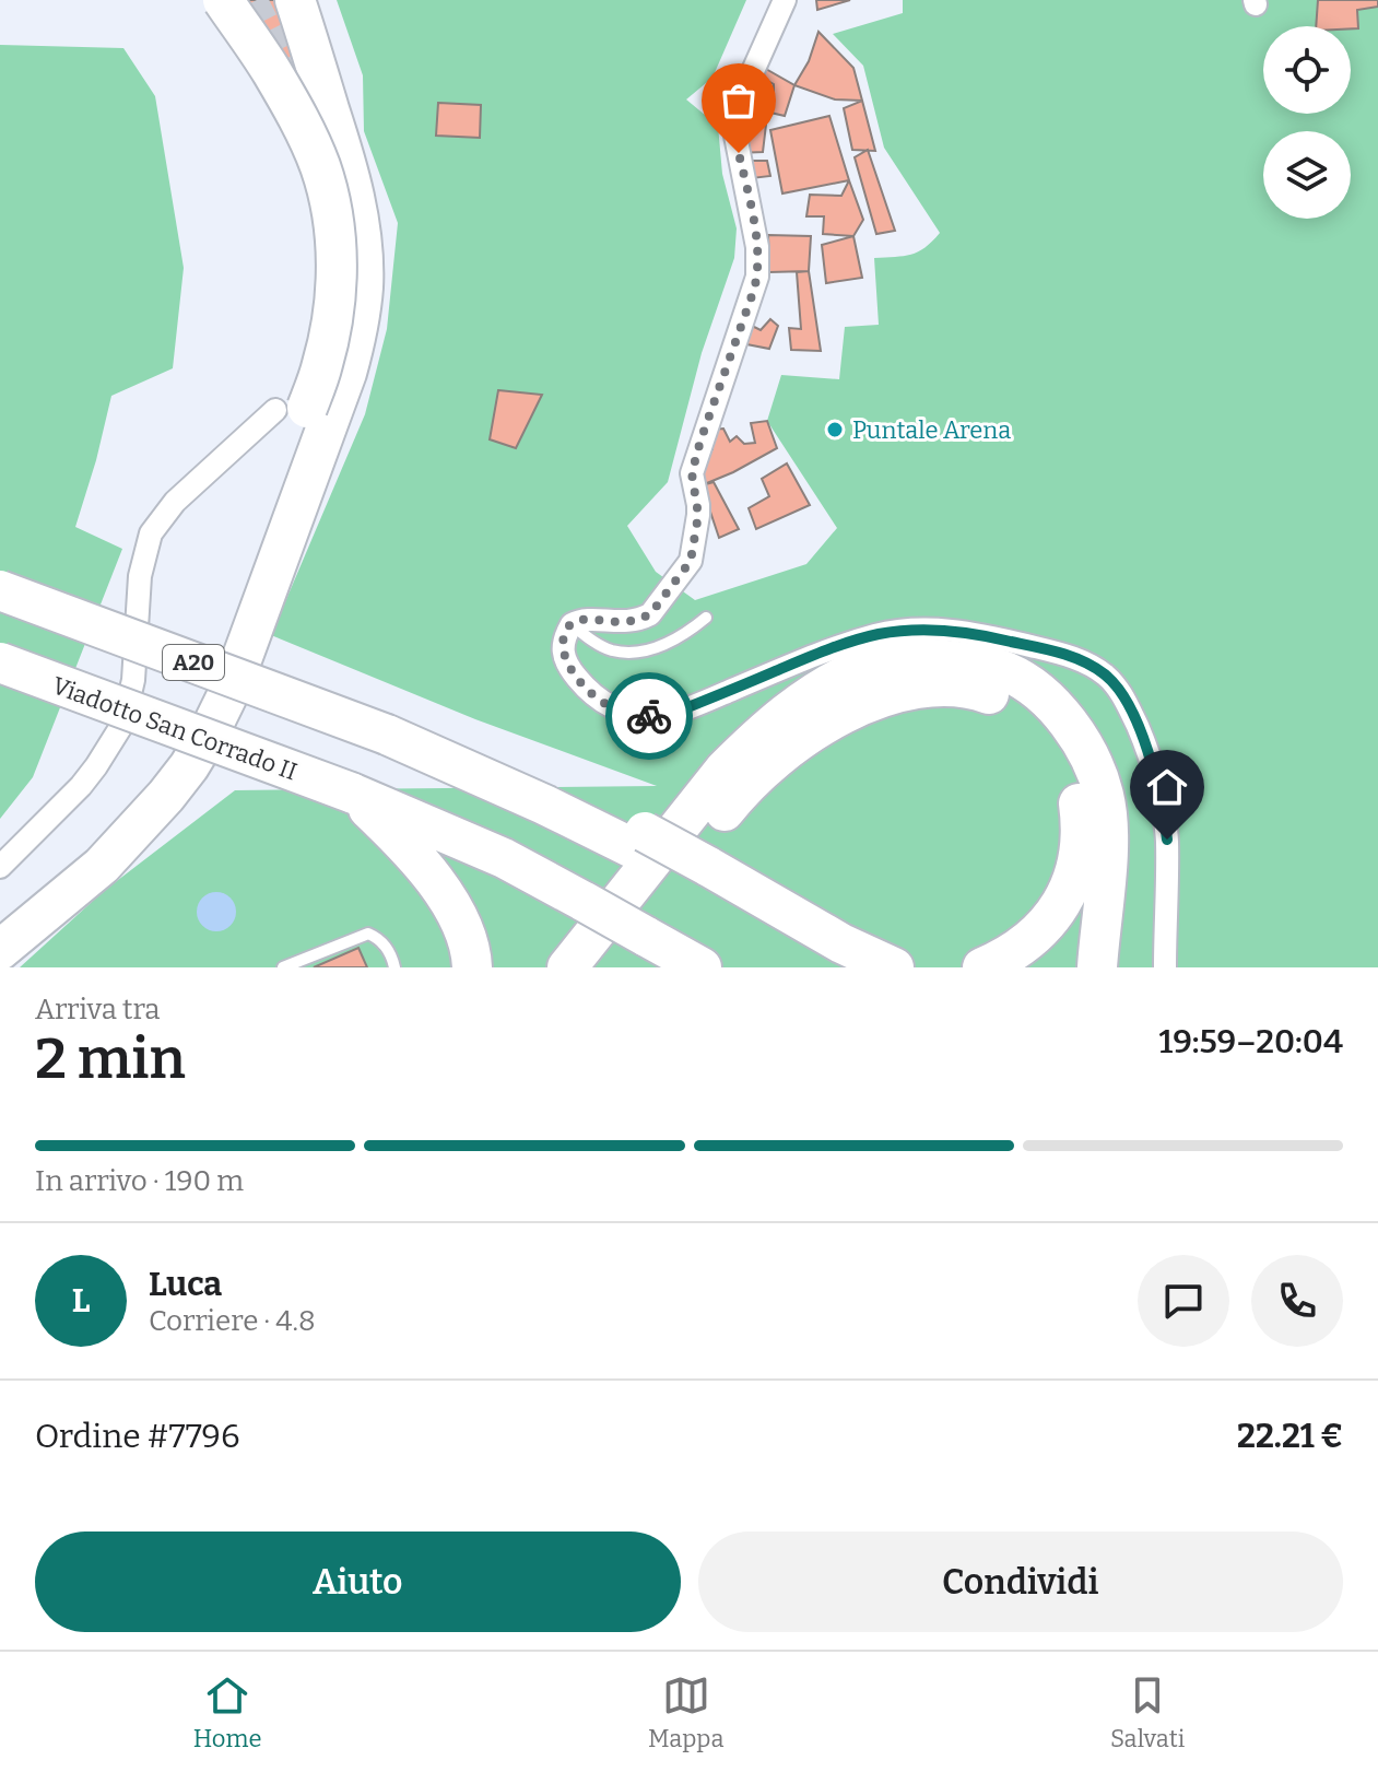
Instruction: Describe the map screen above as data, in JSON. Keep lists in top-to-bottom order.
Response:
{
  "streets": {
    "highway": ["A20", "Viadotto San Corrado II"]
  },
  "places": ["Puntale Arena"],
  "page": {
    "heading": ["2 min", "Arriva tra", "19:59–20:04"],
    "panel": [
      "Luca",
      "Corriere · 4.8",
      "Ordine #7796",
      "22.21 €"
    ],
    "bar": "In arrivo · 190 m",
    "round": "L",
    "buttons": ["Aiuto", "Condividi"],
    "tabs": ["Home", "Mappa", "Salvati"]
  }
}
